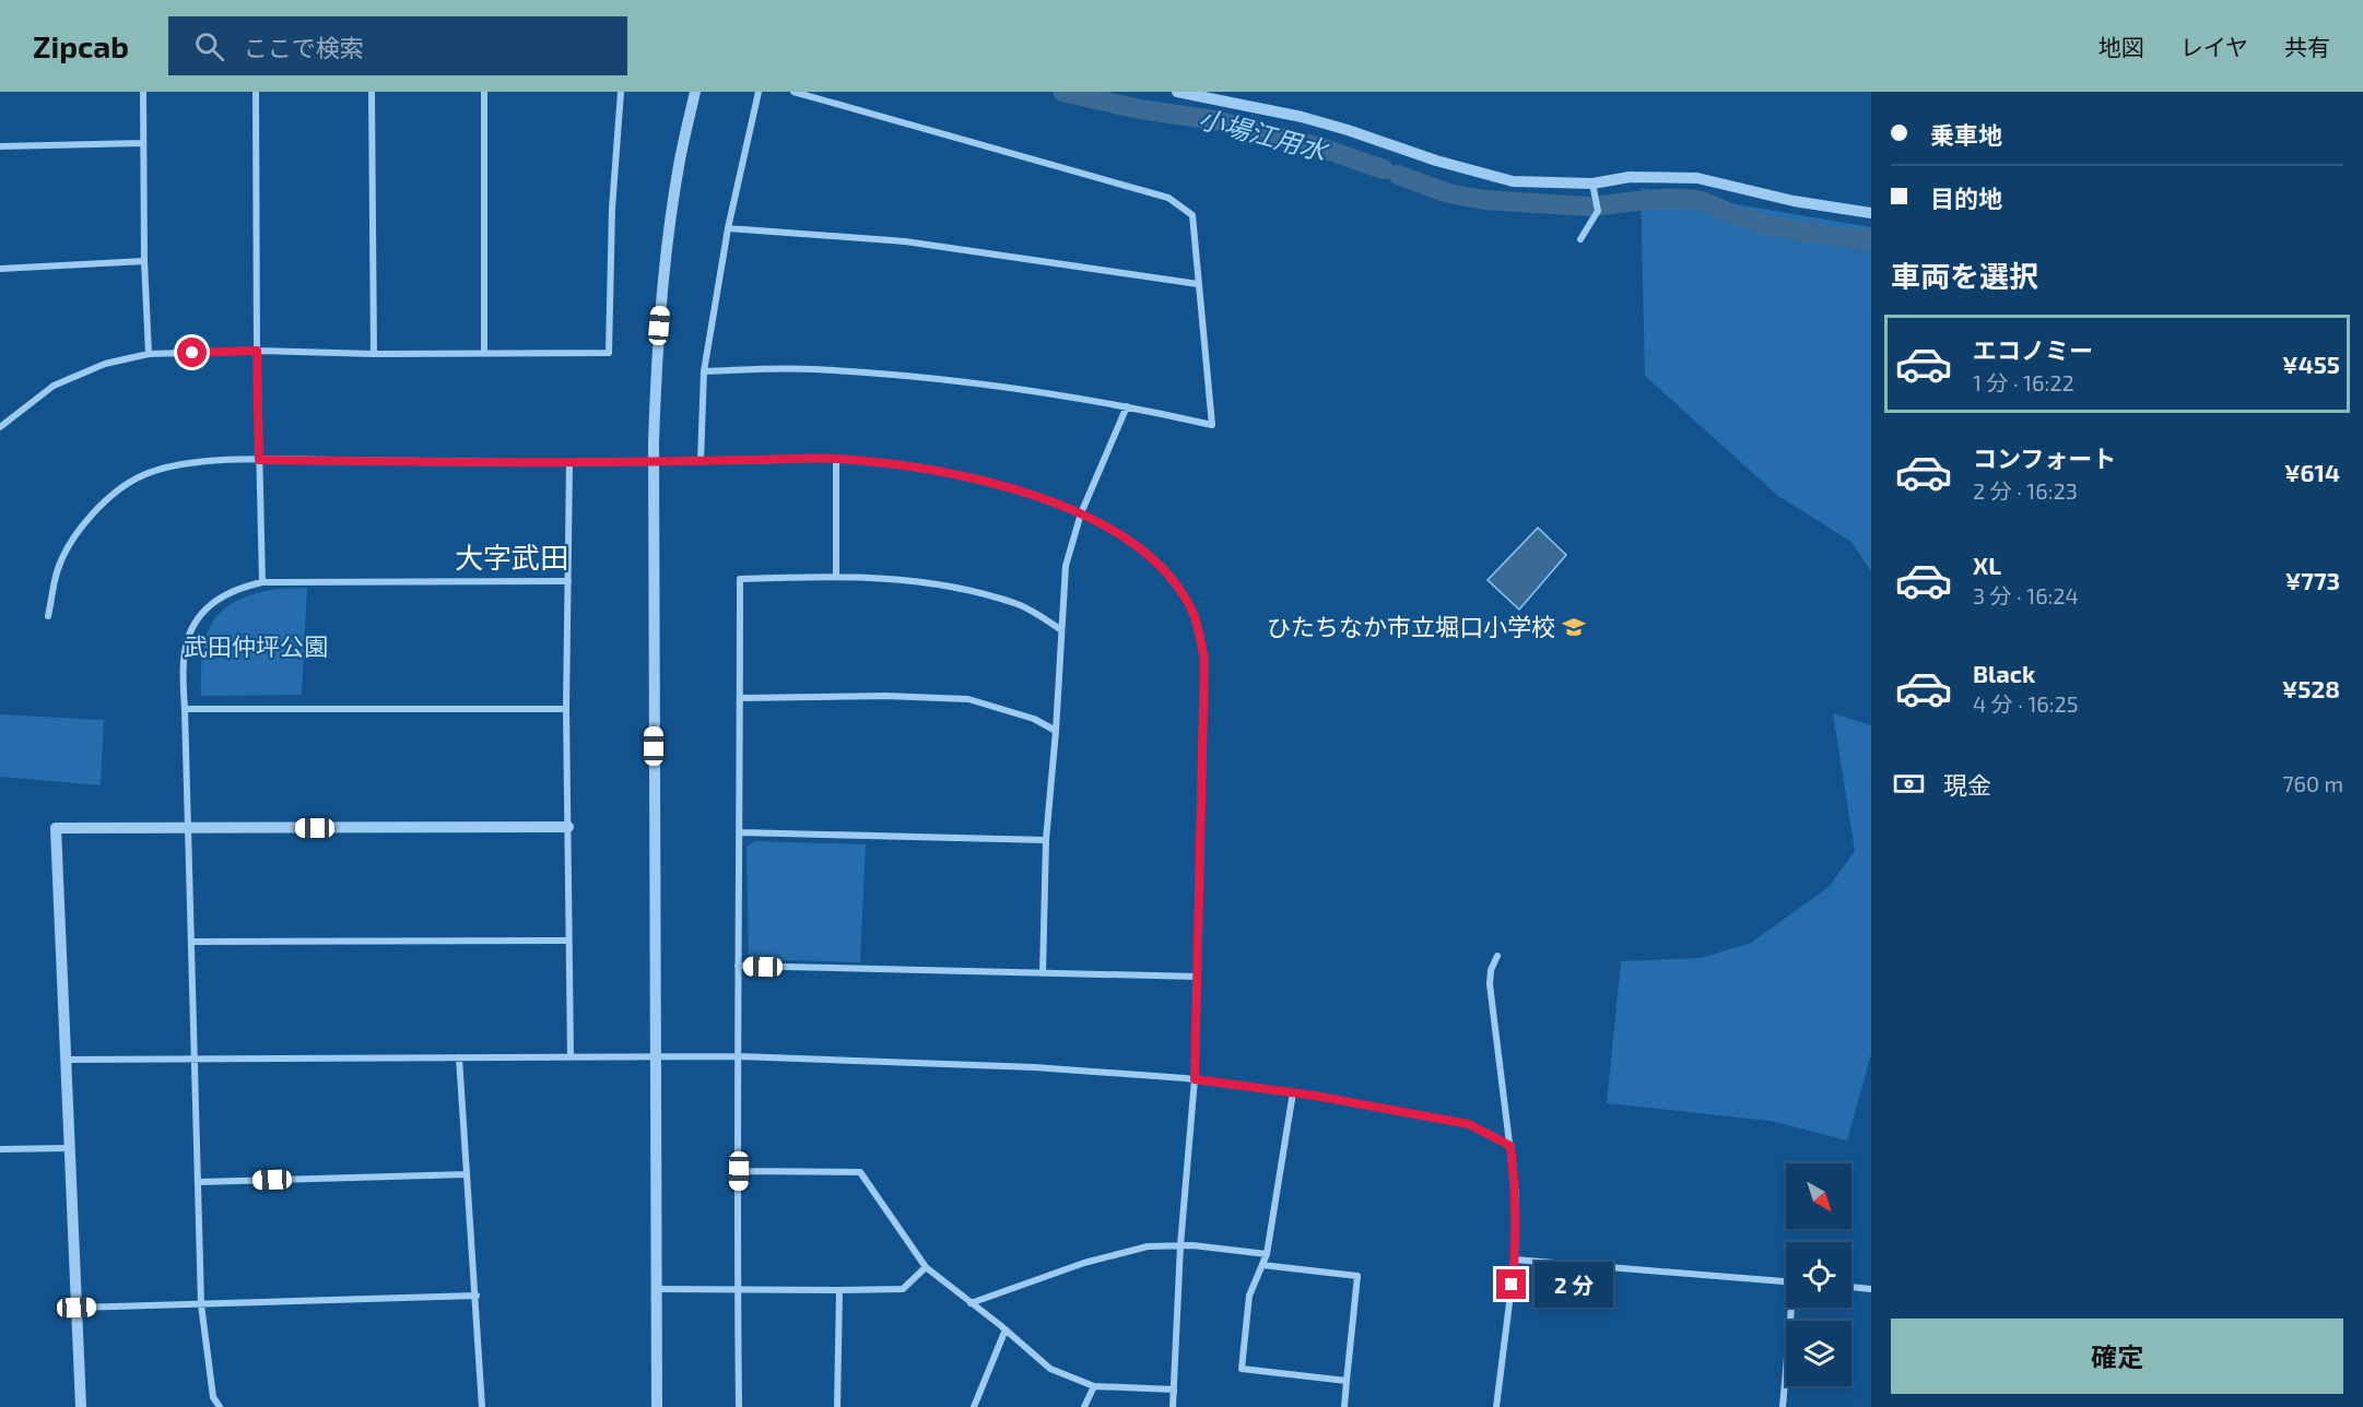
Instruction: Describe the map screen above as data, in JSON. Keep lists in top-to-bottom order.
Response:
{
  "districts": ["大字武田"],
  "water": ["小場江用水"],
  "parks": ["武田仲坪公園"],
  "places": {
    "school or university": ["ひたちなか市立堀口小学校"]
  },
  "north": "bottom right",
  "page": {
    "header": "Zipcab",
    "search": "ここで検索",
    "nav": ["地図", "レイヤ", "共有"],
    "banner": ["乗車地", "目的地"],
    "heading": "車両を選択",
    "list": [
      {
        "name": "エコノミー",
        "note": "1 分 · 16:22",
        "value": "¥455"
      },
      {
        "name": "コンフォート",
        "note": "2 分 · 16:23",
        "value": "¥614"
      },
      {
        "name": "XL",
        "note": "3 分 · 16:24",
        "value": "¥773"
      },
      {
        "name": "Black",
        "note": "4 分 · 16:25",
        "value": "¥528"
      }
    ],
    "pay": ["現金", "760 m"],
    "bubble": "2 分",
    "buttons": "確定"
  }
}
